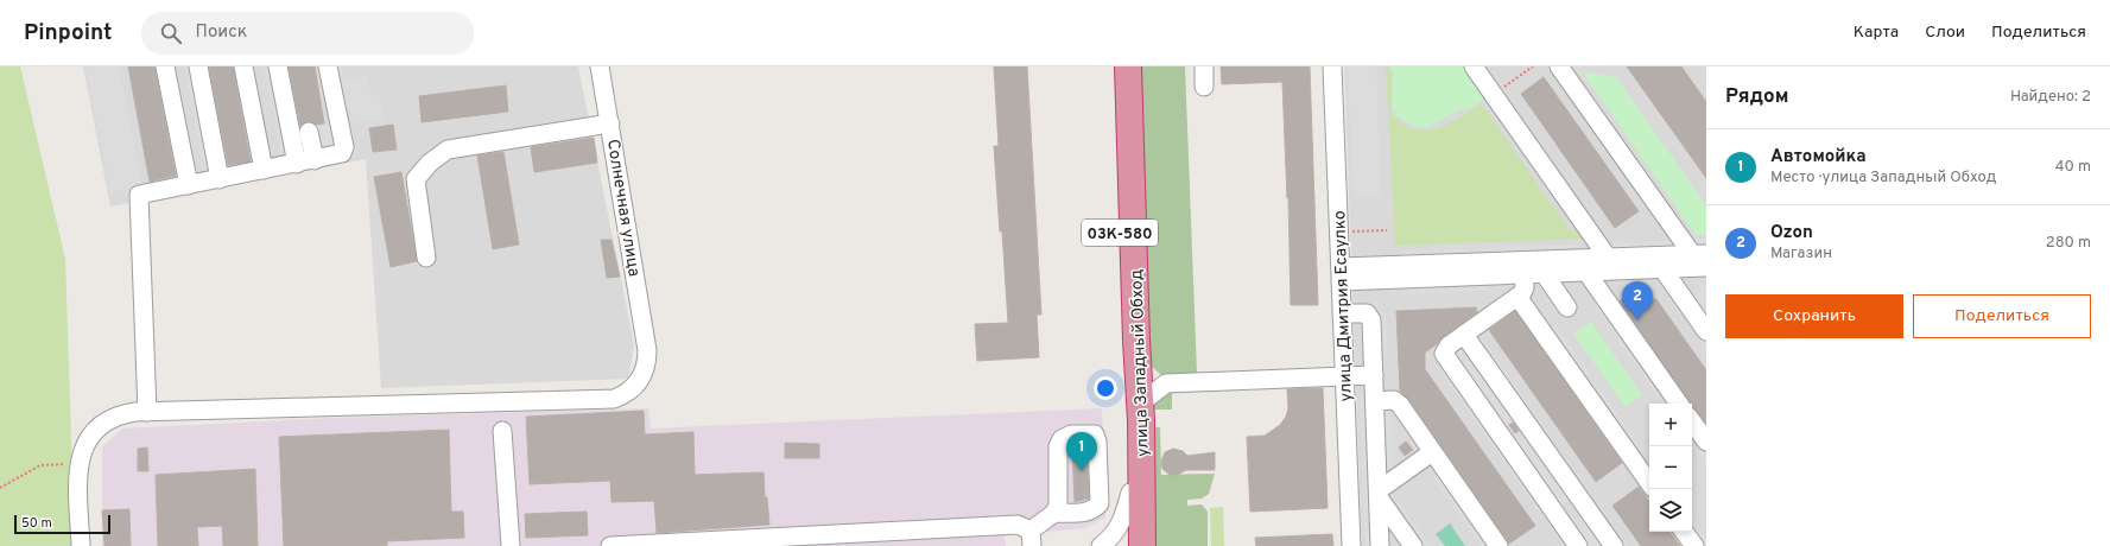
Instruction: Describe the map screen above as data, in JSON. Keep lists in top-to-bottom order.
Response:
{
  "streets": {
    "highway": ["03К-580", "улица Западный Обход"],
    "street": ["Солнечная улица", "улица Дмитрия Есаулко"]
  },
  "scale_bar": "50 m",
  "page": {
    "header": "Pinpoint",
    "search": "Поиск",
    "nav": ["Карта", "Слои", "Поделиться"],
    "heading": ["Рядом", "Найдено: 2"],
    "list": [
      {
        "mark": "1",
        "name": "Автомойка",
        "note": "Место · улица Западный Обход",
        "value": "40 m"
      },
      {
        "mark": "2",
        "name": "Ozon",
        "note": "Магазин",
        "value": "280 m"
      }
    ],
    "buttons": ["Сохранить", "Поделиться"],
    "pins": ["2", "1"],
    "map_buttons": ["+", "−"],
    "scale": "50 m"
  }
}
